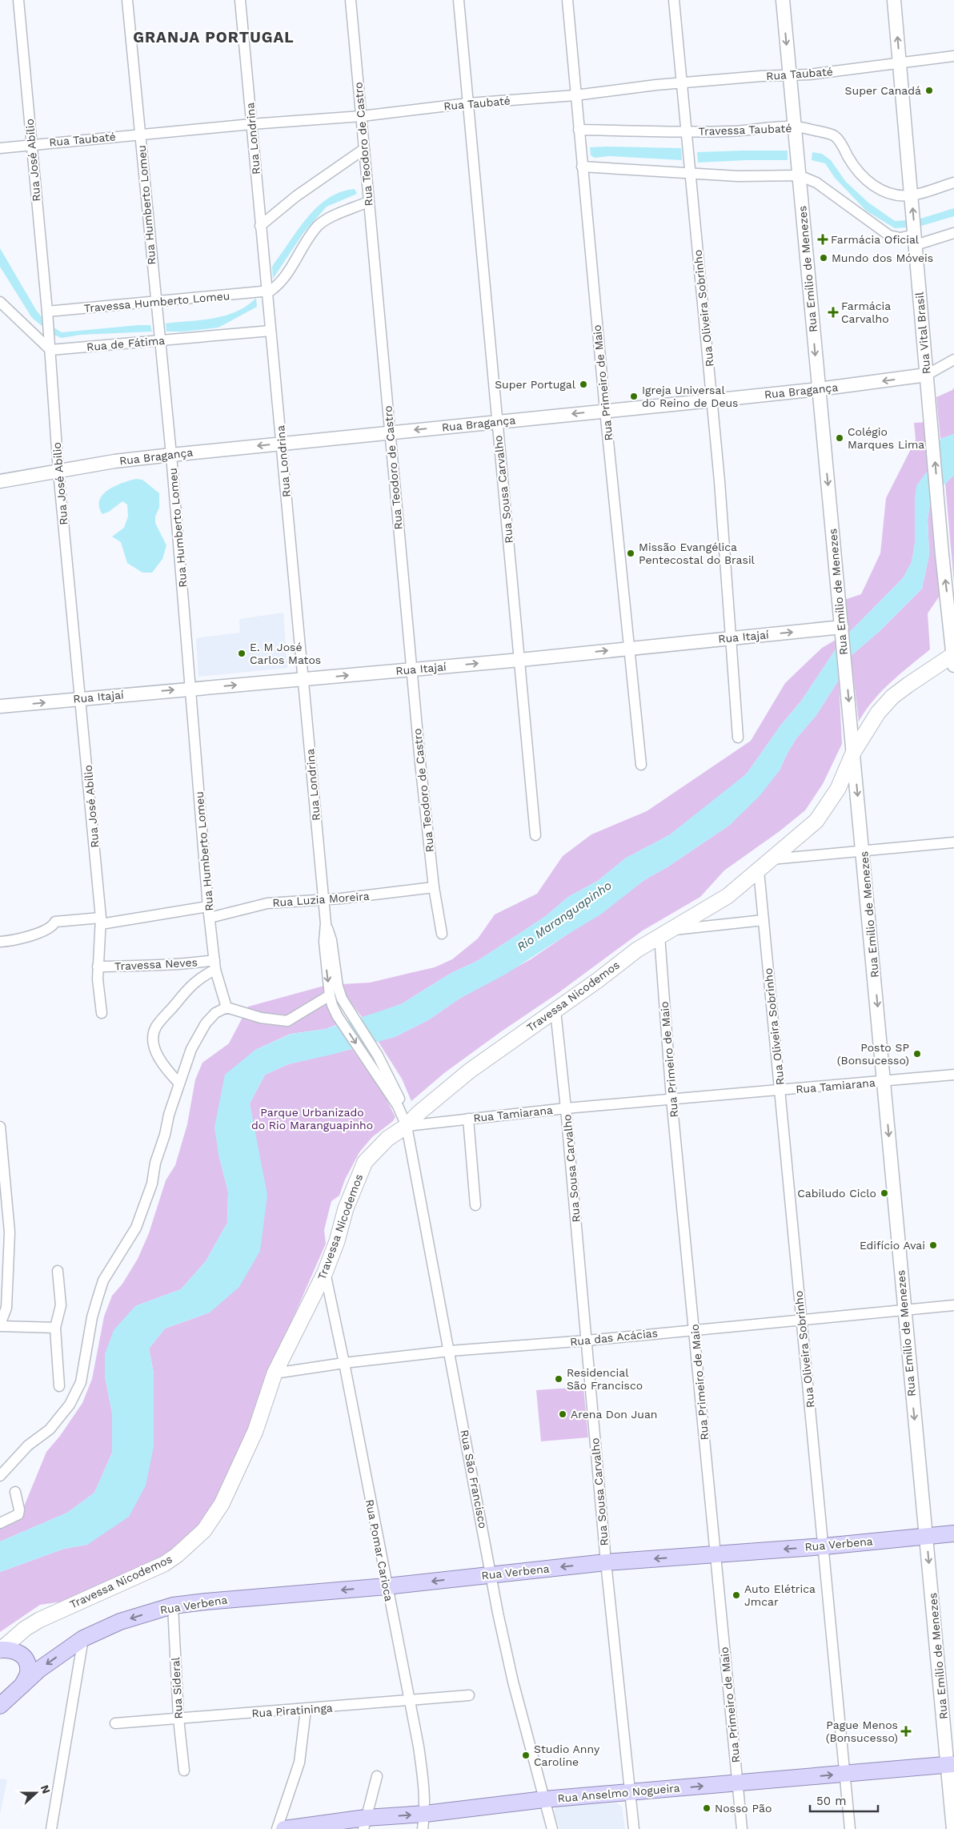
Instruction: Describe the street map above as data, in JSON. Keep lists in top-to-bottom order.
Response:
{
  "streets": {
    "main road": ["Travessa Nicodemos", "Rua Verbena", "Rua Anselmo Nogueira"],
    "street": [
      "Rua Taubaté",
      "Travessa Taubaté",
      "Rua Londrina",
      "Rua Teodoro de Castro",
      "Rua José Abílio",
      "Rua Humberto Lomeu",
      "Rua Emílio de Menezes",
      "Travessa Humberto Lomeu",
      "Rua Oliveira Sobrinho",
      "Rua Vital Brasil",
      "Rua de Fátima",
      "Rua Primeiro de Maio",
      "Rua Bragança",
      "Rua Sousa Carvalho",
      "Rua Itajaí",
      "Rua Luzia Moreira",
      "Travessa Neves",
      "Rua Tamiarana",
      "Rua das Acácias",
      "Rua São Francisco",
      "Rua Pomar Carioca",
      "Rua Sideral",
      "Rua Piratininga"
    ]
  },
  "crossings": [
    ["Rua Taubaté", "Rua Londrina"],
    ["Rua Taubaté", "Rua Teodoro de Castro"],
    ["Rua Taubaté", "Rua José Abílio"],
    ["Rua Taubaté", "Rua Humberto Lomeu"],
    ["Rua Taubaté", "Rua Emílio de Menezes"],
    ["Rua Taubaté", "Rua Oliveira Sobrinho"],
    ["Rua Taubaté", "Rua Vital Brasil"],
    ["Rua Taubaté", "Rua Primeiro de Maio"],
    ["Rua Taubaté", "Rua Sousa Carvalho"],
    ["Travessa Taubaté", "Rua Emílio de Menezes"],
    ["Travessa Taubaté", "Rua Oliveira Sobrinho"],
    ["Travessa Taubaté", "Rua Vital Brasil"],
    ["Travessa Taubaté", "Rua Primeiro de Maio"],
    ["Rua Londrina", "Travessa Humberto Lomeu"],
    ["Rua Londrina", "Rua de Fátima"],
    ["Rua Londrina", "Rua Bragança"],
    ["Rua Londrina", "Rua Itajaí"],
    ["Rua Londrina", "Rua Luzia Moreira"],
    ["Rua Teodoro de Castro", "Rua Bragança"],
    ["Rua Teodoro de Castro", "Rua Itajaí"],
    ["Rua Teodoro de Castro", "Rua Luzia Moreira"],
    ["Rua José Abílio", "Travessa Humberto Lomeu"],
    ["Rua José Abílio", "Rua de Fátima"],
    ["Rua José Abílio", "Rua Bragança"],
    ["Rua José Abílio", "Rua Itajaí"],
    ["Rua José Abílio", "Travessa Neves"],
    ["Rua Humberto Lomeu", "Travessa Humberto Lomeu"],
    ["Rua Humberto Lomeu", "Rua de Fátima"],
    ["Rua Humberto Lomeu", "Rua Bragança"],
    ["Rua Humberto Lomeu", "Rua Itajaí"],
    ["Rua Humberto Lomeu", "Rua Luzia Moreira"],
    ["Rua Humberto Lomeu", "Travessa Neves"],
    ["Rua Emílio de Menezes", "Rua Bragança"],
    ["Rua Emílio de Menezes", "Rua Itajaí"],
    ["Rua Emílio de Menezes", "Travessa Nicodemos"],
    ["Rua Emílio de Menezes", "Rua Tamiarana"],
    ["Rua Emílio de Menezes", "Rua das Acácias"],
    ["Rua Emílio de Menezes", "Rua Verbena"],
    ["Rua Emílio de Menezes", "Rua Anselmo Nogueira"],
    ["Rua Oliveira Sobrinho", "Rua Bragança"],
    ["Rua Oliveira Sobrinho", "Rua Itajaí"],
    ["Rua Oliveira Sobrinho", "Travessa Nicodemos"],
    ["Rua Oliveira Sobrinho", "Rua Tamiarana"],
    ["Rua Oliveira Sobrinho", "Rua das Acácias"],
    ["Rua Oliveira Sobrinho", "Rua Verbena"],
    ["Rua Oliveira Sobrinho", "Rua Anselmo Nogueira"],
    ["Rua Vital Brasil", "Rua Bragança"],
    ["Rua Vital Brasil", "Travessa Nicodemos"],
    ["Rua Primeiro de Maio", "Rua Bragança"],
    ["Rua Primeiro de Maio", "Rua Itajaí"],
    ["Rua Primeiro de Maio", "Travessa Nicodemos"],
    ["Rua Primeiro de Maio", "Rua Tamiarana"],
    ["Rua Primeiro de Maio", "Rua das Acácias"],
    ["Rua Primeiro de Maio", "Rua Verbena"],
    ["Rua Primeiro de Maio", "Rua Anselmo Nogueira"],
    ["Rua Bragança", "Rua Sousa Carvalho"],
    ["Rua Sousa Carvalho", "Rua Itajaí"],
    ["Rua Sousa Carvalho", "Travessa Nicodemos"],
    ["Rua Sousa Carvalho", "Rua Tamiarana"],
    ["Rua Sousa Carvalho", "Rua das Acácias"],
    ["Rua Sousa Carvalho", "Rua Verbena"],
    ["Rua Sousa Carvalho", "Rua Anselmo Nogueira"],
    ["Travessa Nicodemos", "Rua Tamiarana"],
    ["Travessa Nicodemos", "Rua das Acácias"],
    ["Travessa Nicodemos", "Rua São Francisco"],
    ["Travessa Nicodemos", "Rua Pomar Carioca"],
    ["Rua Tamiarana", "Rua São Francisco"],
    ["Rua das Acácias", "Rua São Francisco"],
    ["Rua das Acácias", "Rua Pomar Carioca"],
    ["Rua São Francisco", "Rua Verbena"],
    ["Rua São Francisco", "Rua Anselmo Nogueira"],
    ["Rua Verbena", "Rua Pomar Carioca"],
    ["Rua Verbena", "Rua Sideral"],
    ["Rua Pomar Carioca", "Rua Piratininga"],
    ["Rua Pomar Carioca", "Rua Anselmo Nogueira"],
    ["Rua Sideral", "Rua Piratininga"]
  ],
  "one_way": [
    "Rua Emílio de Menezes",
    "Rua Vital Brasil",
    "Rua Bragança",
    "Rua Itajaí",
    "Rua Verbena",
    "Rua Anselmo Nogueira"
  ],
  "districts": ["GRANJA PORTUGAL"],
  "water": ["Rio Maranguapinho"],
  "parks": ["Parque Urbanizado do Rio Maranguapinho"],
  "places": {
    "other": [
      "Super Canadá",
      "Mundo dos Móveis",
      "Super Portugal",
      "Igreja Universal do Reino de Deus",
      "Colégio Marques Lima",
      "Missão Evangélica Pentecostal do Brasil",
      "E. M José Carlos Matos",
      "Posto SP (Bonsucesso)",
      "Cabiludo Ciclo",
      "Edifício Avai",
      "Residencial São Francisco",
      "Arena Don Juan",
      "Auto Elétrica Jmcar",
      "Studio Anny Caroline",
      "Nosso Pão"
    ],
    "health": ["Farmácia Oficial", "Farmácia Carvalho", "Pague Menos (Bonsucesso)"]
  },
  "scale_bar": "50 m",
  "north": "right"
}
